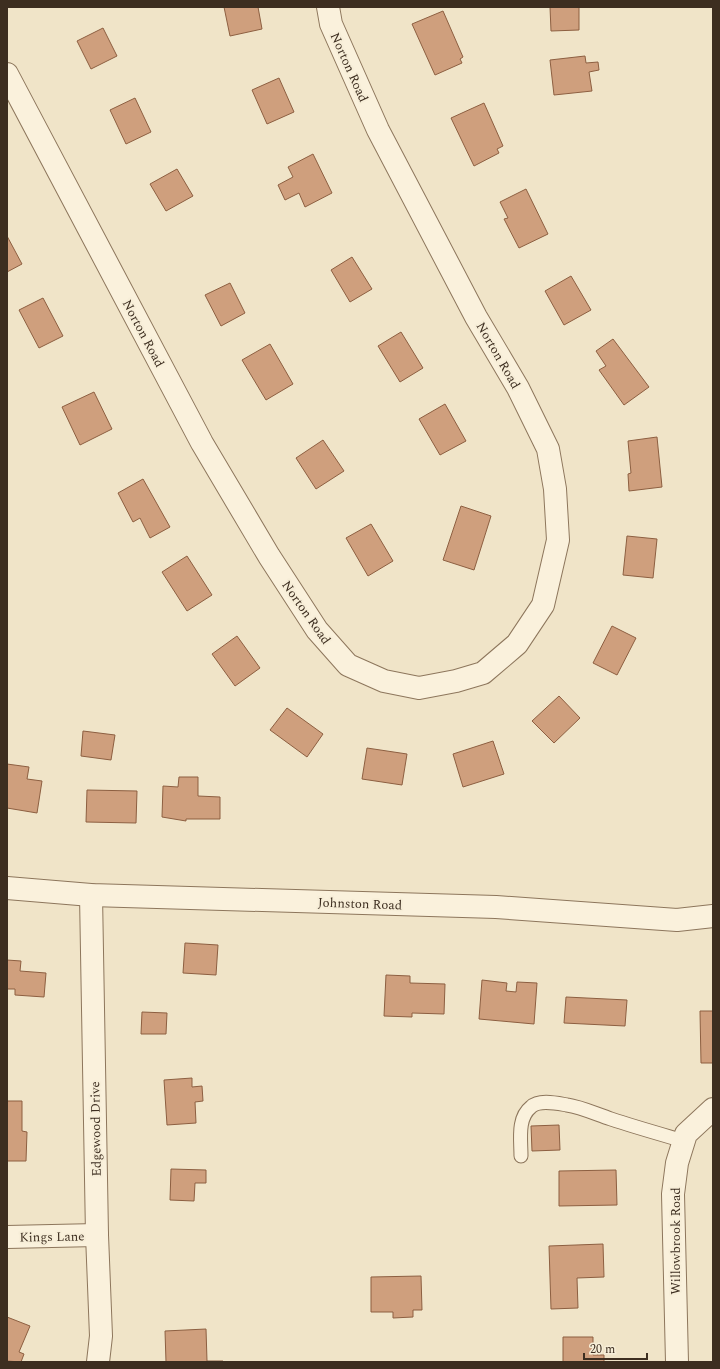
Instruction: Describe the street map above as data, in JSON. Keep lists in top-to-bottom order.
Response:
{
  "streets": {
    "street": [
      "Norton Road",
      "Johnston Road",
      "Edgewood Drive",
      "Kings Lane",
      "Willowbrook Road"
    ]
  },
  "crossings": [
    ["Johnston Road", "Edgewood Drive"],
    ["Edgewood Drive", "Kings Lane"]
  ],
  "scale_bar": "20 m"
}
